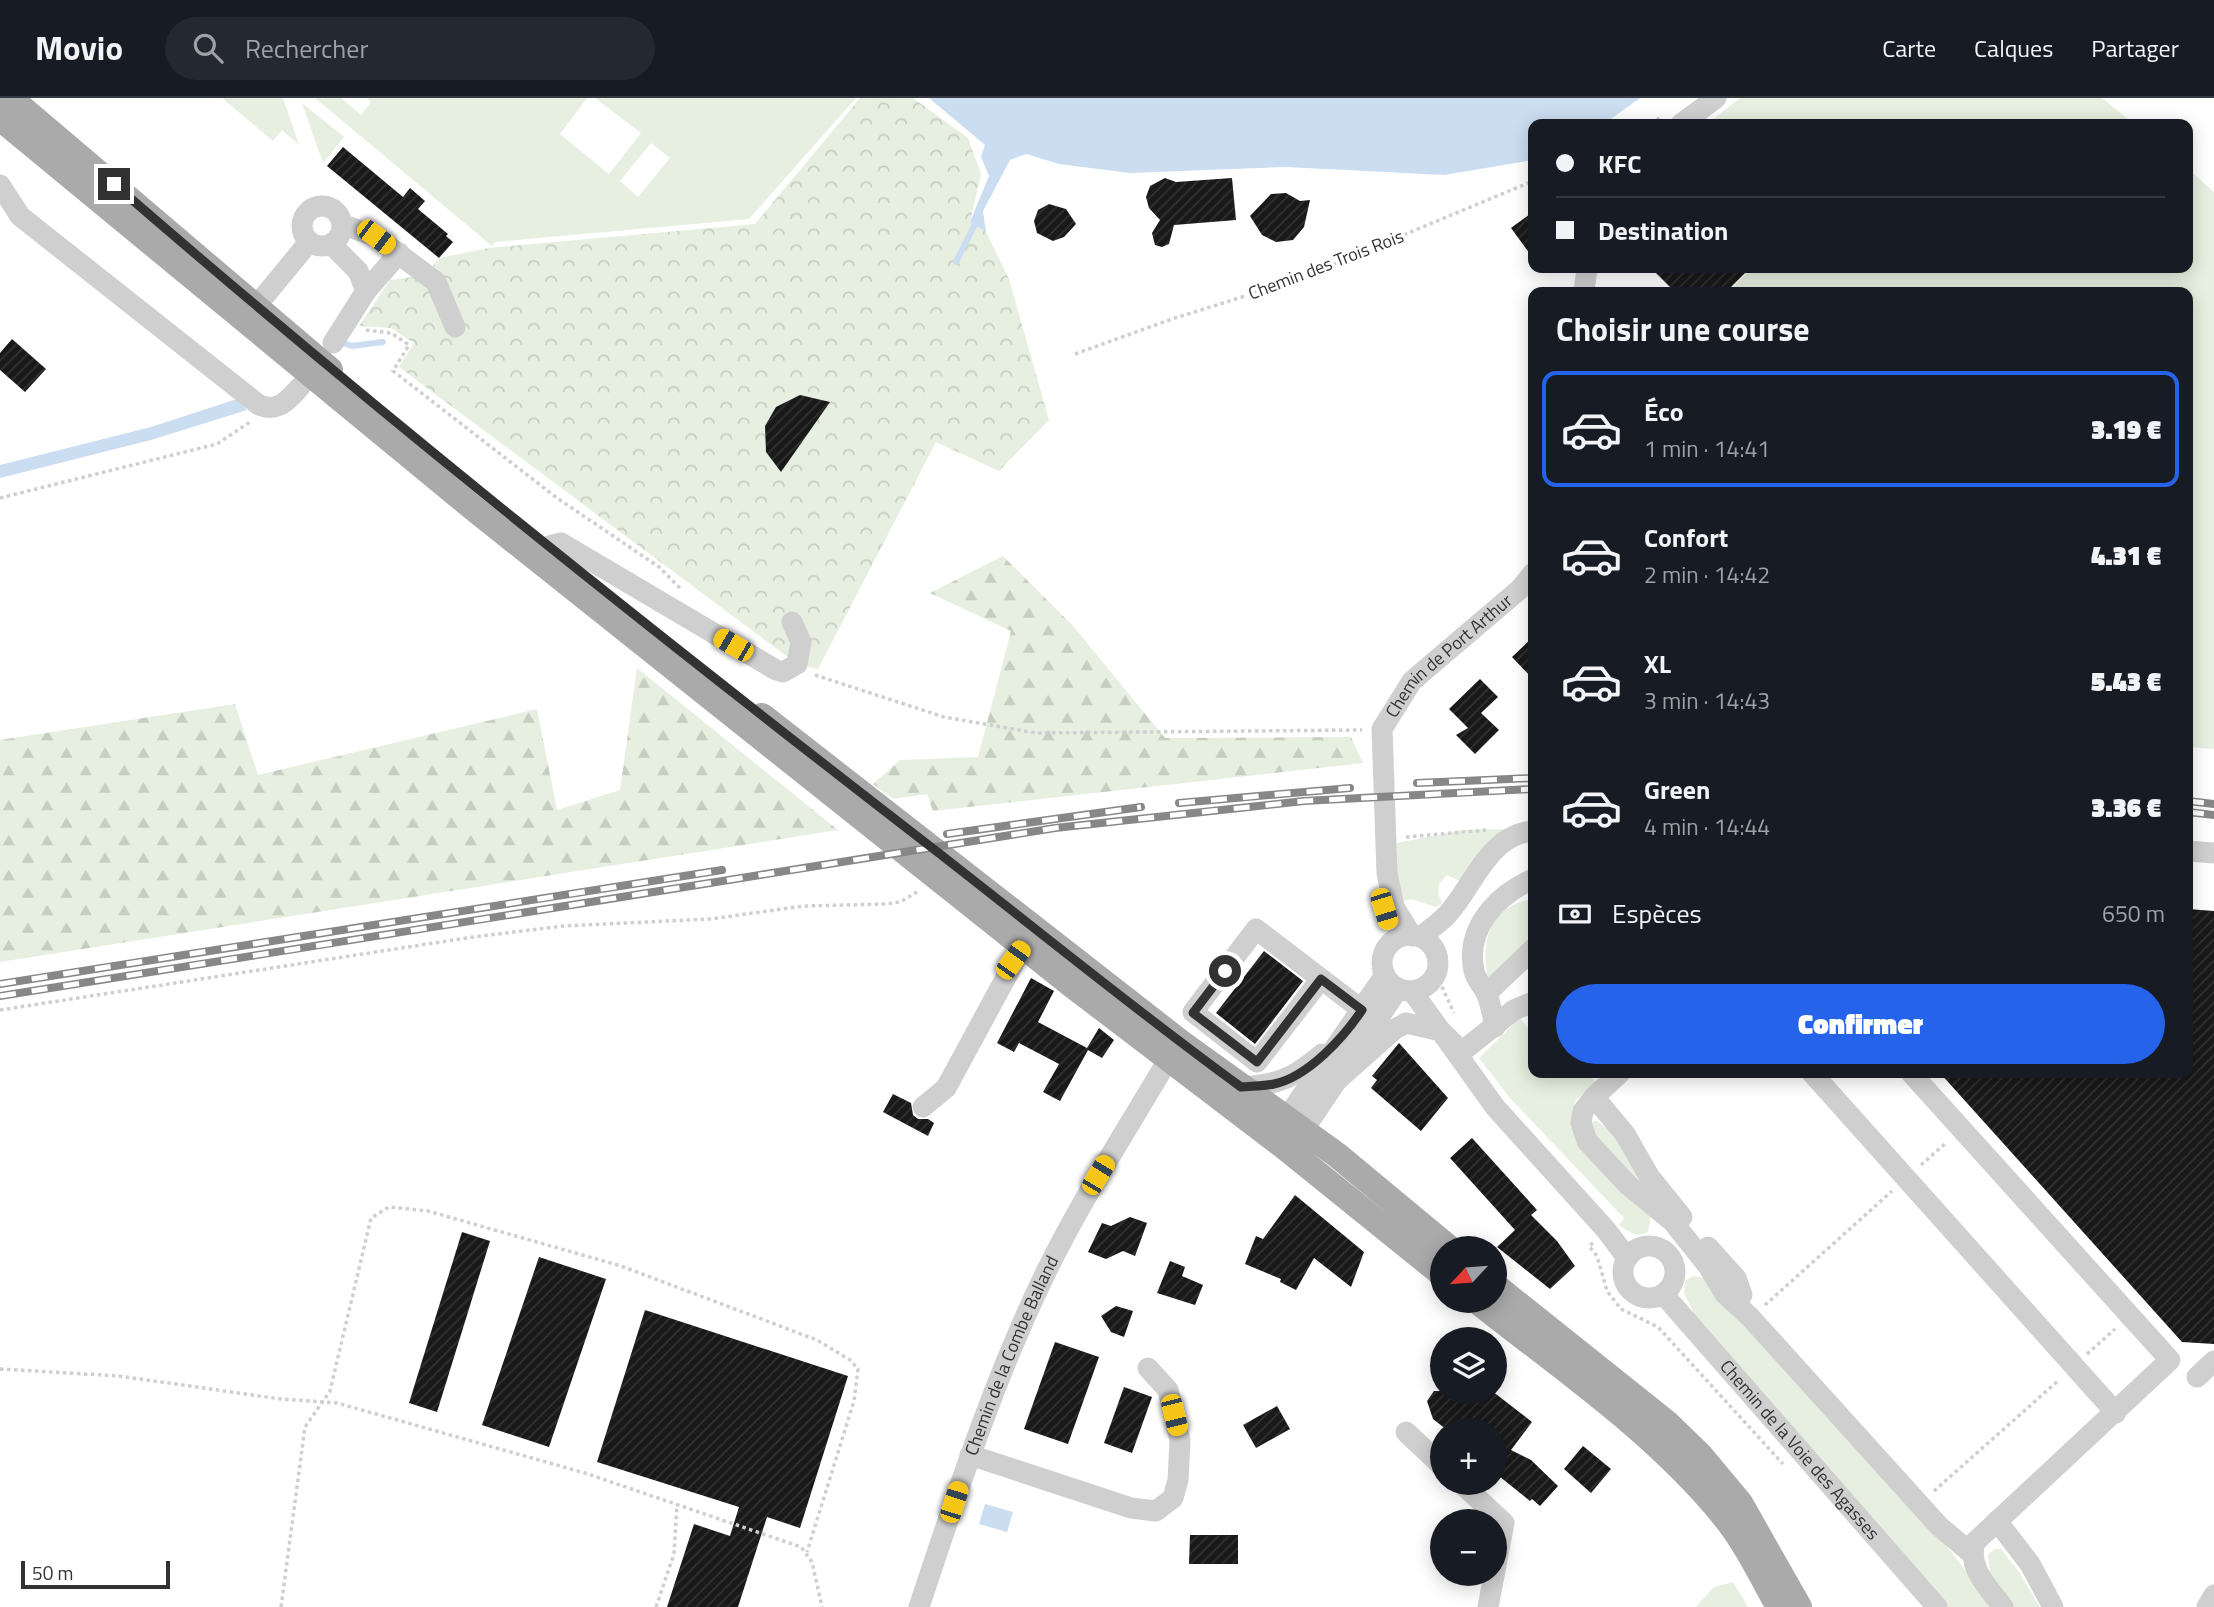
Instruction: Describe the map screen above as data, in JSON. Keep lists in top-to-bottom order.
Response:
{
  "streets": {
    "street": ["Chemin de Port Arthur", "Chemin de la Combe Balland", "Chemin de la Voie des Agasses"],
    "path": ["Chemin des Trois Rois"]
  },
  "scale_bar": "50 m",
  "north": "bottom left",
  "page": {
    "header": "Movio",
    "search": "Rechercher",
    "nav": ["Carte", "Calques", "Partager"],
    "banner": ["KFC", "Destination"],
    "heading": "Choisir une course",
    "list": [
      {
        "name": "Éco",
        "note": "1 min · 14:41",
        "value": "3.19 €"
      },
      {
        "name": "Confort",
        "note": "2 min · 14:42",
        "value": "4.31 €"
      },
      {
        "name": "XL",
        "note": "3 min · 14:43",
        "value": "5.43 €"
      },
      {
        "name": "Green",
        "note": "4 min · 14:44",
        "value": "3.36 €"
      }
    ],
    "pay": ["Espèces", "650 m"],
    "buttons": "Confirmer",
    "map_buttons": ["+", "−"],
    "scale": "50 m"
  }
}
